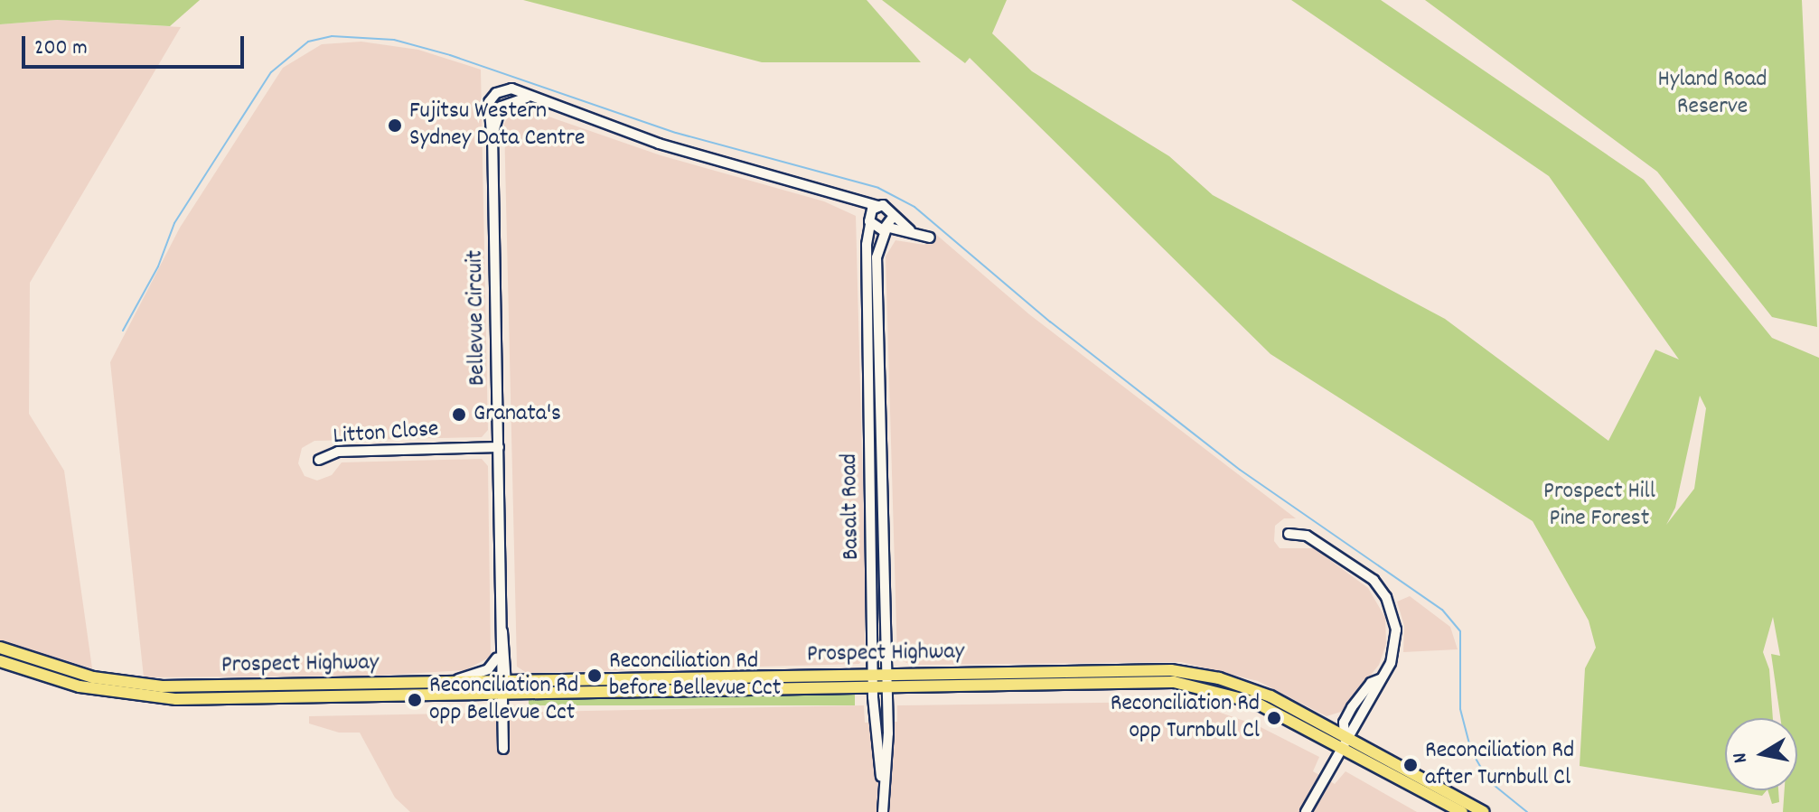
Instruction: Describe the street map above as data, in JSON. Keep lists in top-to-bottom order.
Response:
{
  "streets": {
    "main road": ["Prospect Highway"],
    "street": ["Bellevue Circuit", "Litton Close", "Basalt Road"]
  },
  "crossings": [
    ["Bellevue Circuit", "Litton Close"],
    ["Bellevue Circuit", "Basalt Road"],
    ["Bellevue Circuit", "Prospect Highway"],
    ["Basalt Road", "Prospect Highway"]
  ],
  "parks": ["Hyland Road Reserve", "Prospect Hill Pine Forest"],
  "places": [
    "Fujitsu Western Sydney Data Centre",
    "Granata's",
    "Reconciliation Rd before Bellevue Cct",
    "Reconciliation Rd opp Bellevue Cct",
    "Reconciliation Rd opp Turnbull Cl",
    "Reconciliation Rd after Turnbull Cl"
  ],
  "scale_bar": "200 m",
  "north": "left"
}
